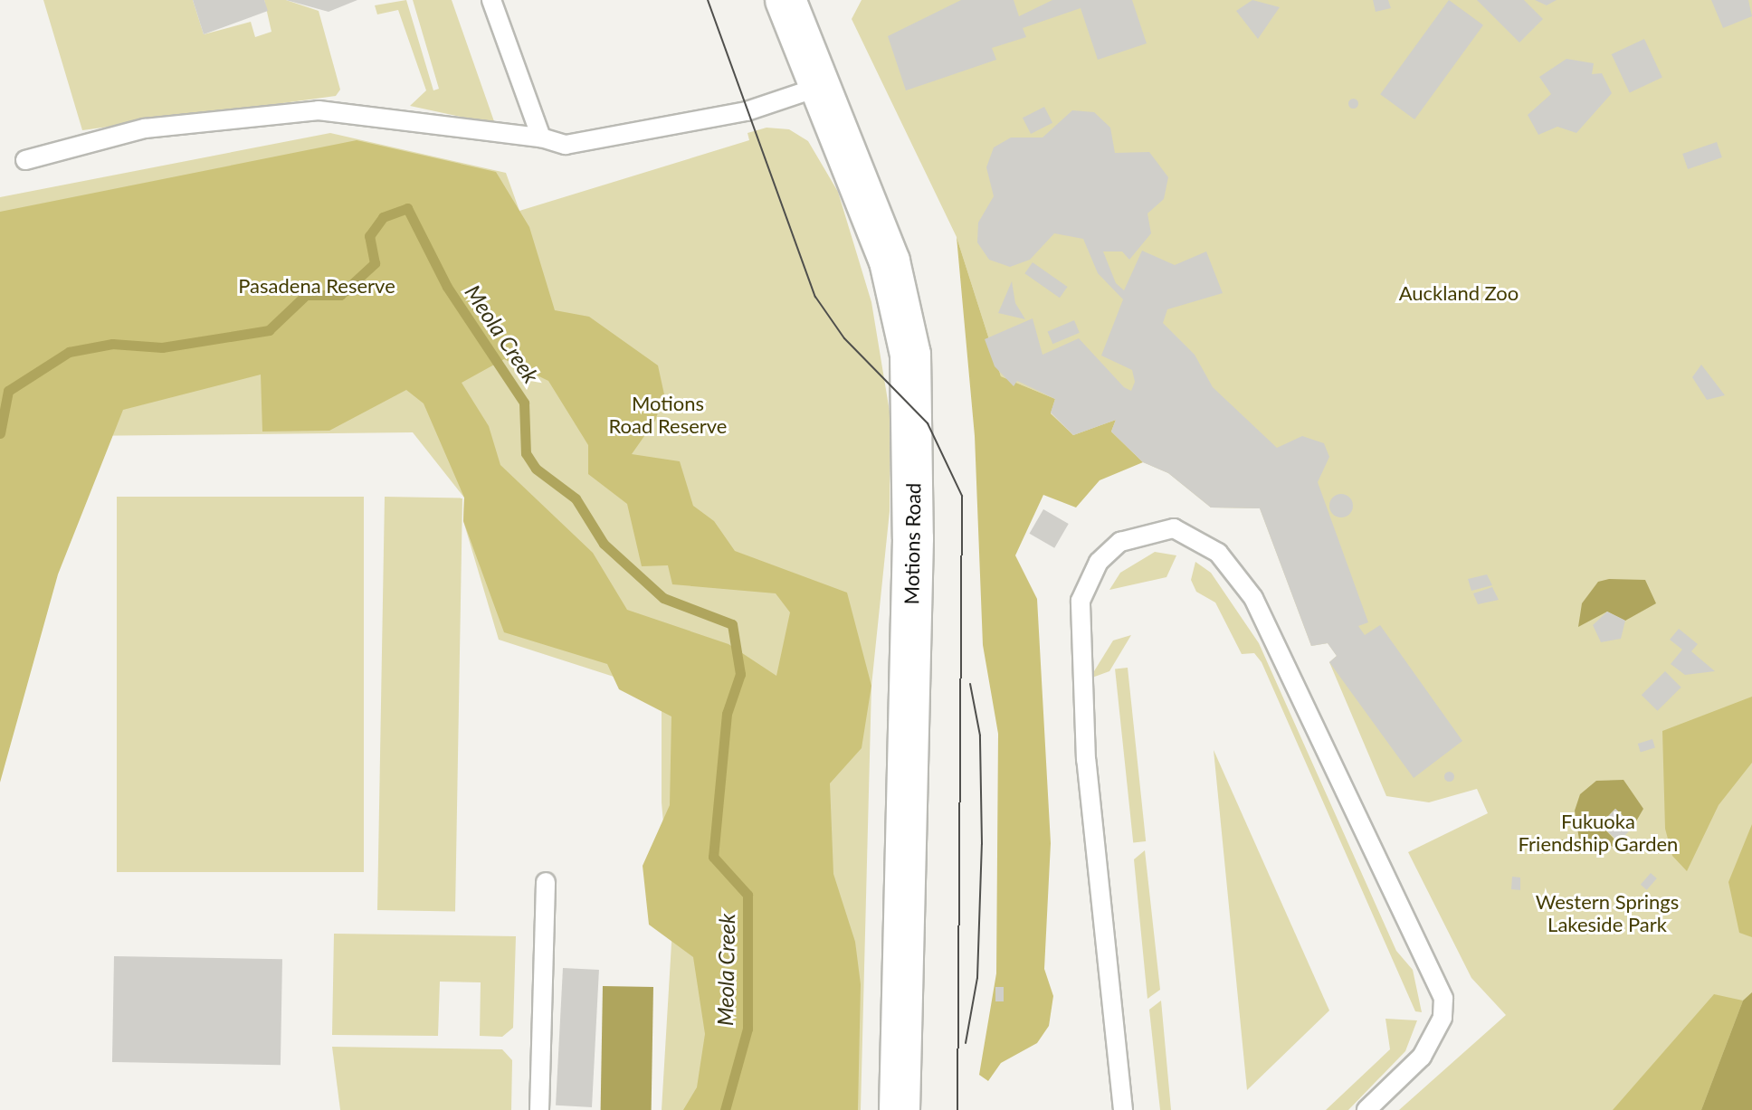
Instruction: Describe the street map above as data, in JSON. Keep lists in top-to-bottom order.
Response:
{
  "streets": {
    "main road": ["Motions Road"]
  },
  "water": ["Meola Creek"],
  "parks": [
    "Pasadena Reserve",
    "Auckland Zoo",
    "Motions Road Reserve",
    "Fukuoka Friendship Garden",
    "Western Springs Lakeside Park"
  ]
}
